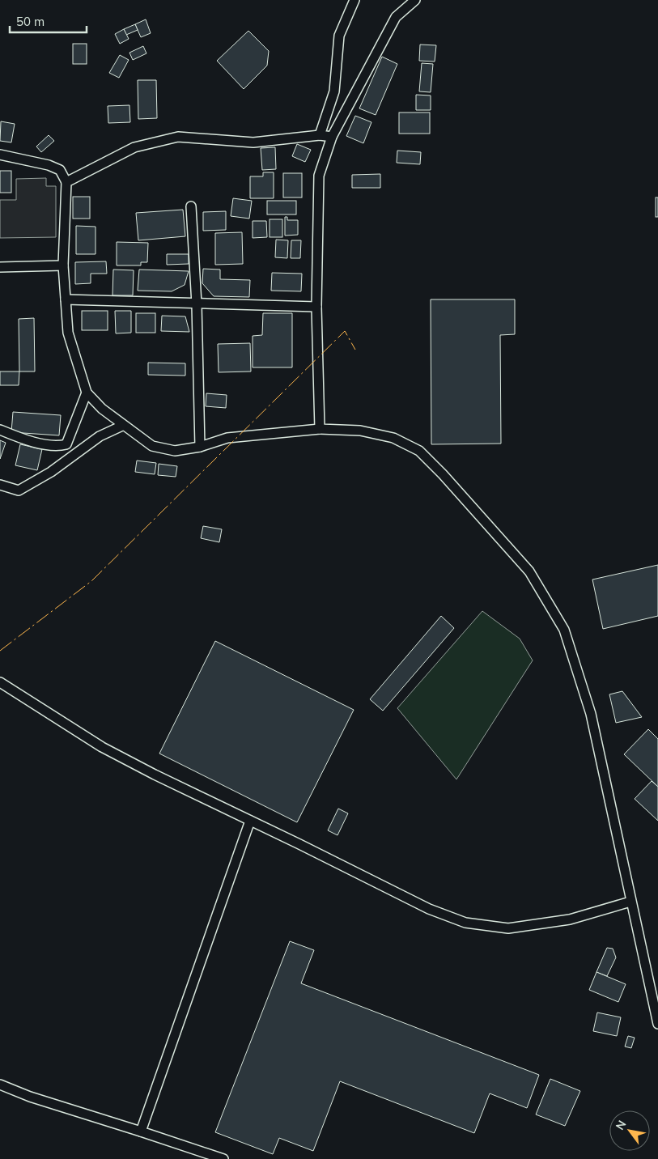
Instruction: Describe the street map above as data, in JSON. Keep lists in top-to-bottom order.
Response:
{
  "scale_bar": "50 m",
  "north": "top left"
}
